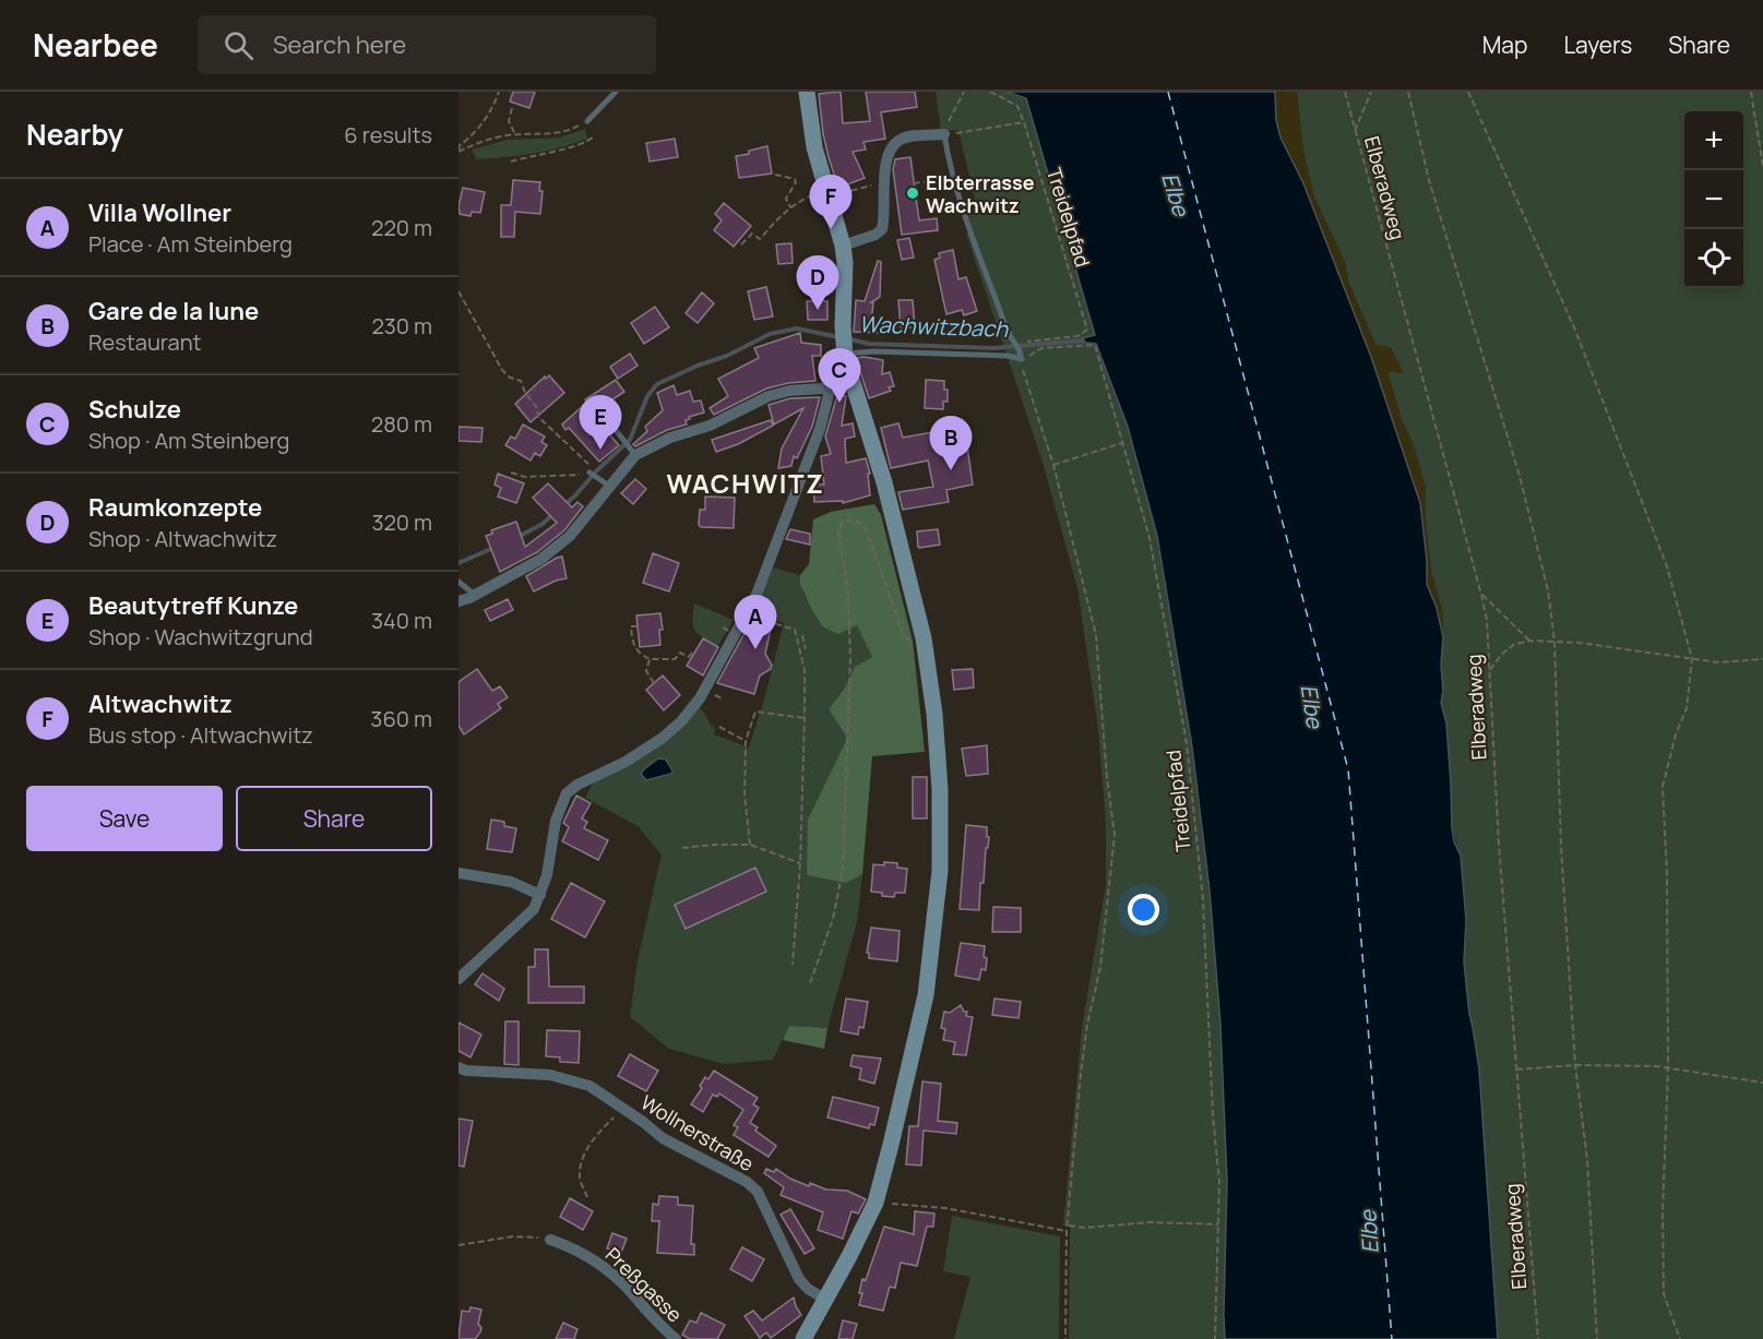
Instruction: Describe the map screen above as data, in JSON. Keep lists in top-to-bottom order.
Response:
{
  "streets": {
    "street": ["Wollnerstraße", "Preßgasse"],
    "path": ["Elberadweg", "Treidelpfad"]
  },
  "districts": ["WACHWITZ"],
  "water": ["Elbe", "Wachwitzbach"],
  "places": ["Elbterrasse Wachwitz"],
  "page": {
    "header": "Nearbee",
    "search": "Search here",
    "nav": ["Map", "Layers", "Share"],
    "heading": ["Nearby", "6 results"],
    "map_buttons": ["+", "−"],
    "pins": [
      "F",
      "D",
      "C",
      "E",
      "B",
      "A"
    ],
    "list": [
      {
        "mark": "A",
        "name": "Villa Wollner",
        "note": "Place · Am Steinberg",
        "value": "220 m"
      },
      {
        "mark": "B",
        "name": "Gare de la lune",
        "note": "Restaurant",
        "value": "230 m"
      },
      {
        "mark": "C",
        "name": "Schulze",
        "note": "Shop · Am Steinberg",
        "value": "280 m"
      },
      {
        "mark": "D",
        "name": "Raumkonzepte",
        "note": "Shop · Altwachwitz",
        "value": "320 m"
      },
      {
        "mark": "E",
        "name": "Beautytreff Kunze",
        "note": "Shop · Wachwitzgrund",
        "value": "340 m"
      },
      {
        "mark": "F",
        "name": "Altwachwitz",
        "note": "Bus stop · Altwachwitz",
        "value": "360 m"
      }
    ],
    "buttons": ["Save", "Share"]
  }
}
